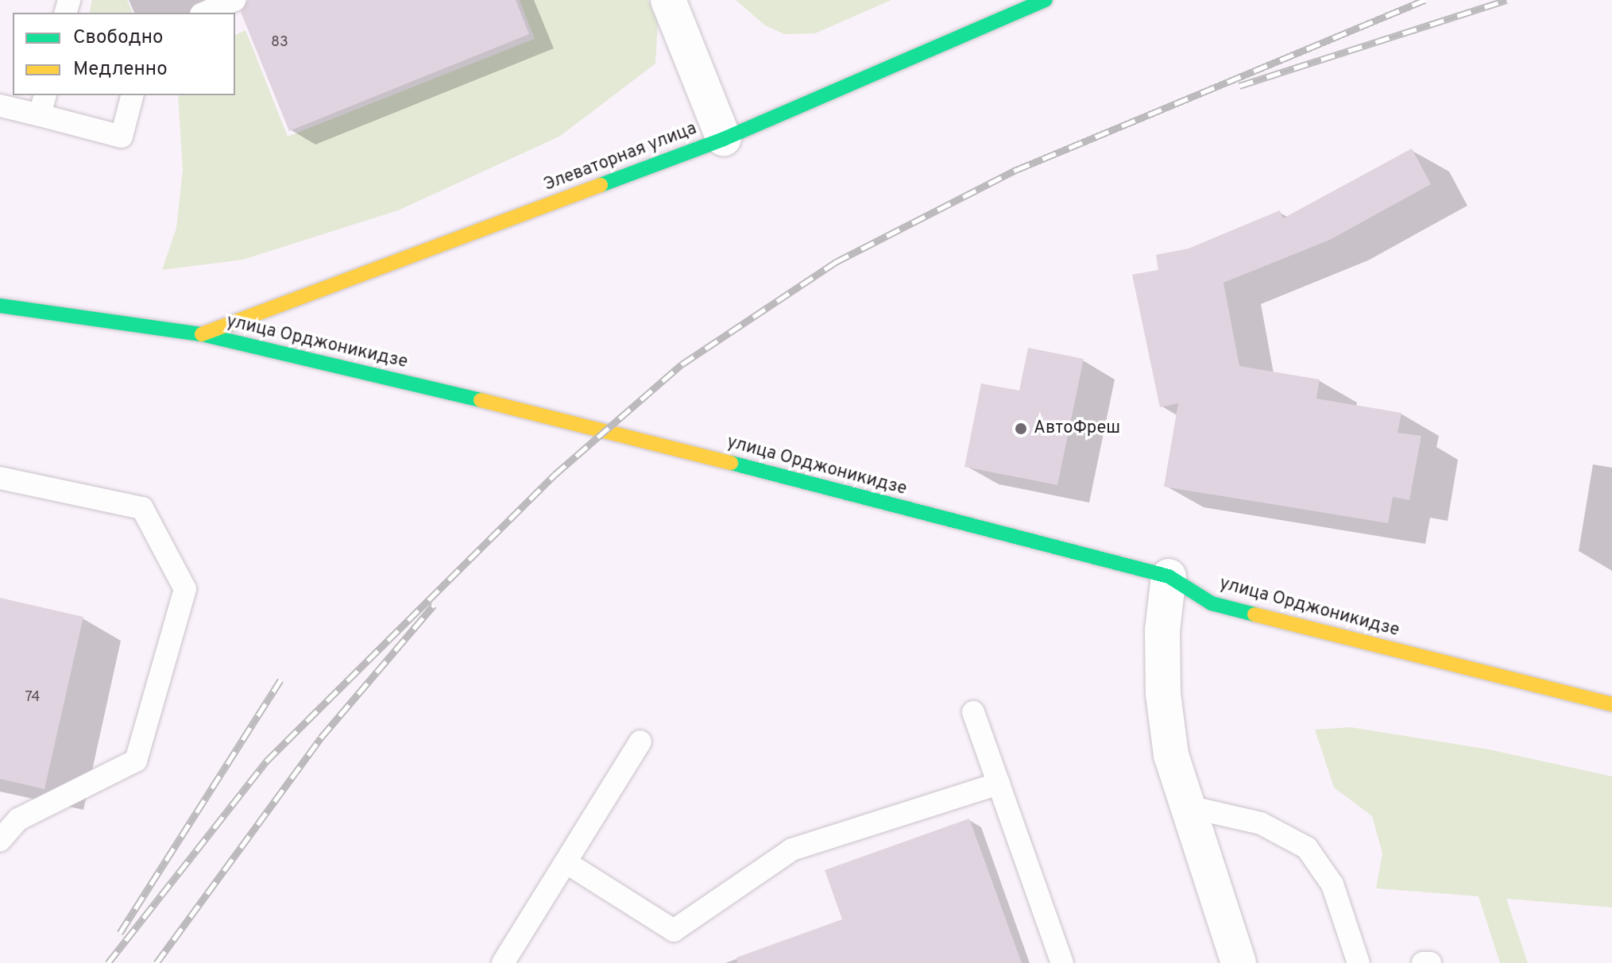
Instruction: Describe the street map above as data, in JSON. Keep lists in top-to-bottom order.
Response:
{
  "streets": {
    "main road": ["Элеваторная улица", "улица Орджоникидзе"]
  },
  "crossings": [
    ["Элеваторная улица", "улица Орджоникидзе"]
  ],
  "places": ["АвтоФреш"],
  "house_numbers": ["83", "74"],
  "legend": ["Свободно", "Медленно"]
}
